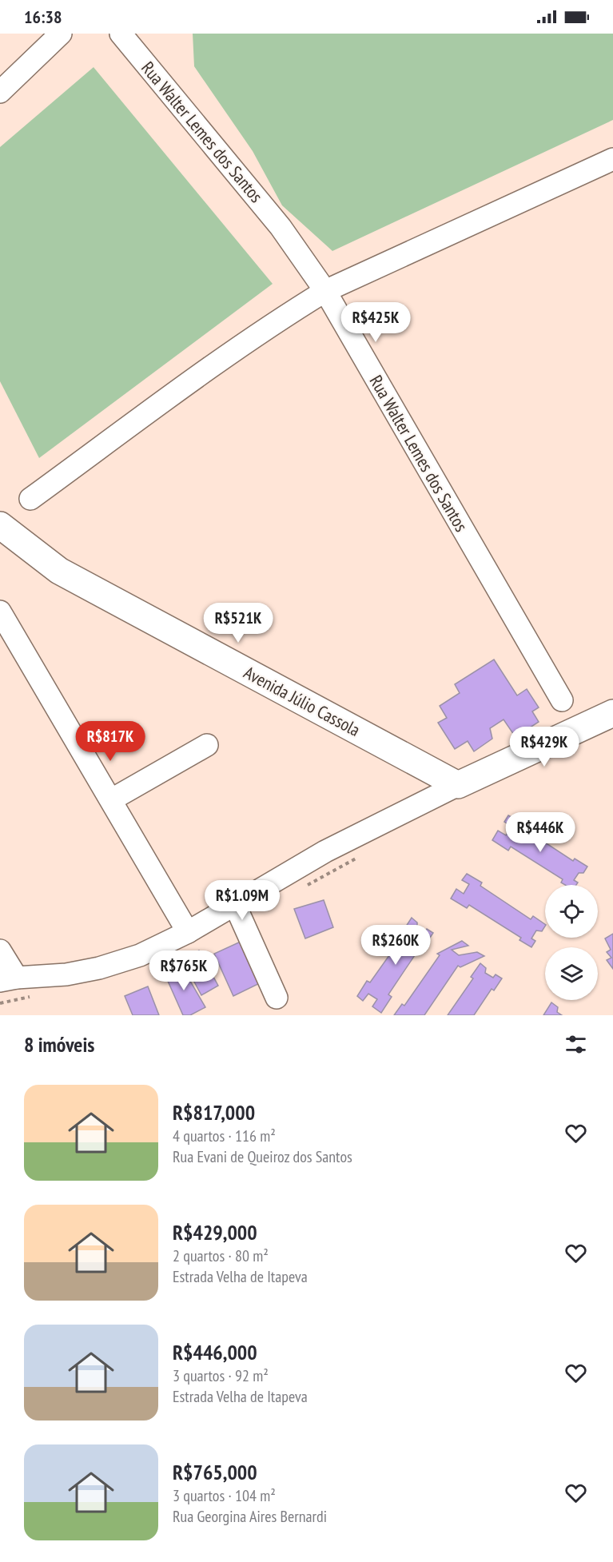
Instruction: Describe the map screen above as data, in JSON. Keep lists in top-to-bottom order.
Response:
{
  "streets": {
    "main road": ["Avenida Júlio Cassola"],
    "street": ["Rua Walter Lemes dos Santos"]
  },
  "page": {
    "status": "16:38",
    "price": [
      "R$425K",
      "R$521K",
      "R$817K",
      "R$429K",
      "R$446K",
      "R$1.09M",
      "R$260K",
      "R$765K"
    ],
    "heading": "8 imóveis",
    "list": [
      {
        "name": "R$817,000",
        "note": "4 quartos · 116 m² · Rua Evani de Queiroz dos Santos"
      },
      {
        "name": "R$429,000",
        "note": "2 quartos · 80 m² · Estrada Velha de Itapeva"
      },
      {
        "name": "R$446,000",
        "note": "3 quartos · 92 m² · Estrada Velha de Itapeva"
      },
      {
        "name": "R$765,000",
        "note": "3 quartos · 104 m² · Rua Georgina Aires Bernardi"
      }
    ]
  }
}
